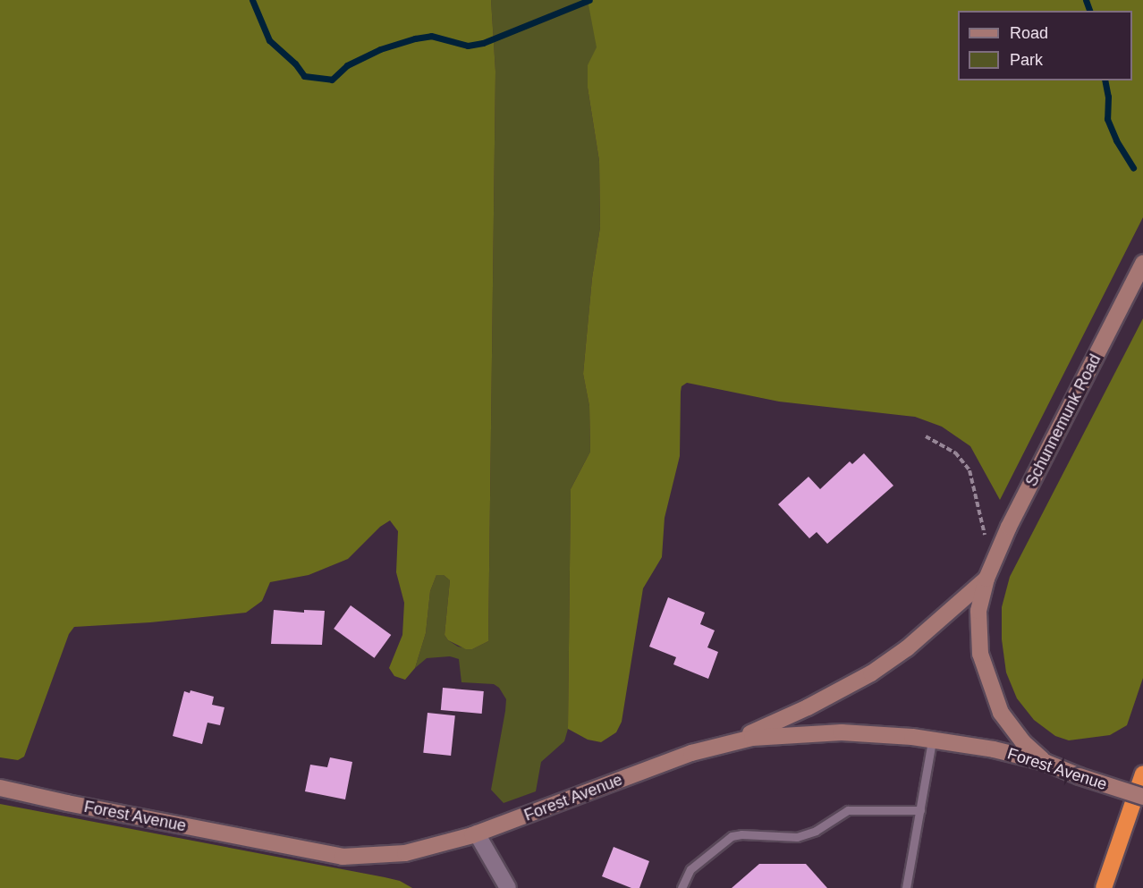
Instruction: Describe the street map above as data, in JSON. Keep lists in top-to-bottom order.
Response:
{
  "streets": {
    "street": ["Schunnemunk Road", "Forest Avenue"]
  },
  "crossings": [
    ["Schunnemunk Road", "Forest Avenue"]
  ],
  "legend": ["Road", "Park"]
}
